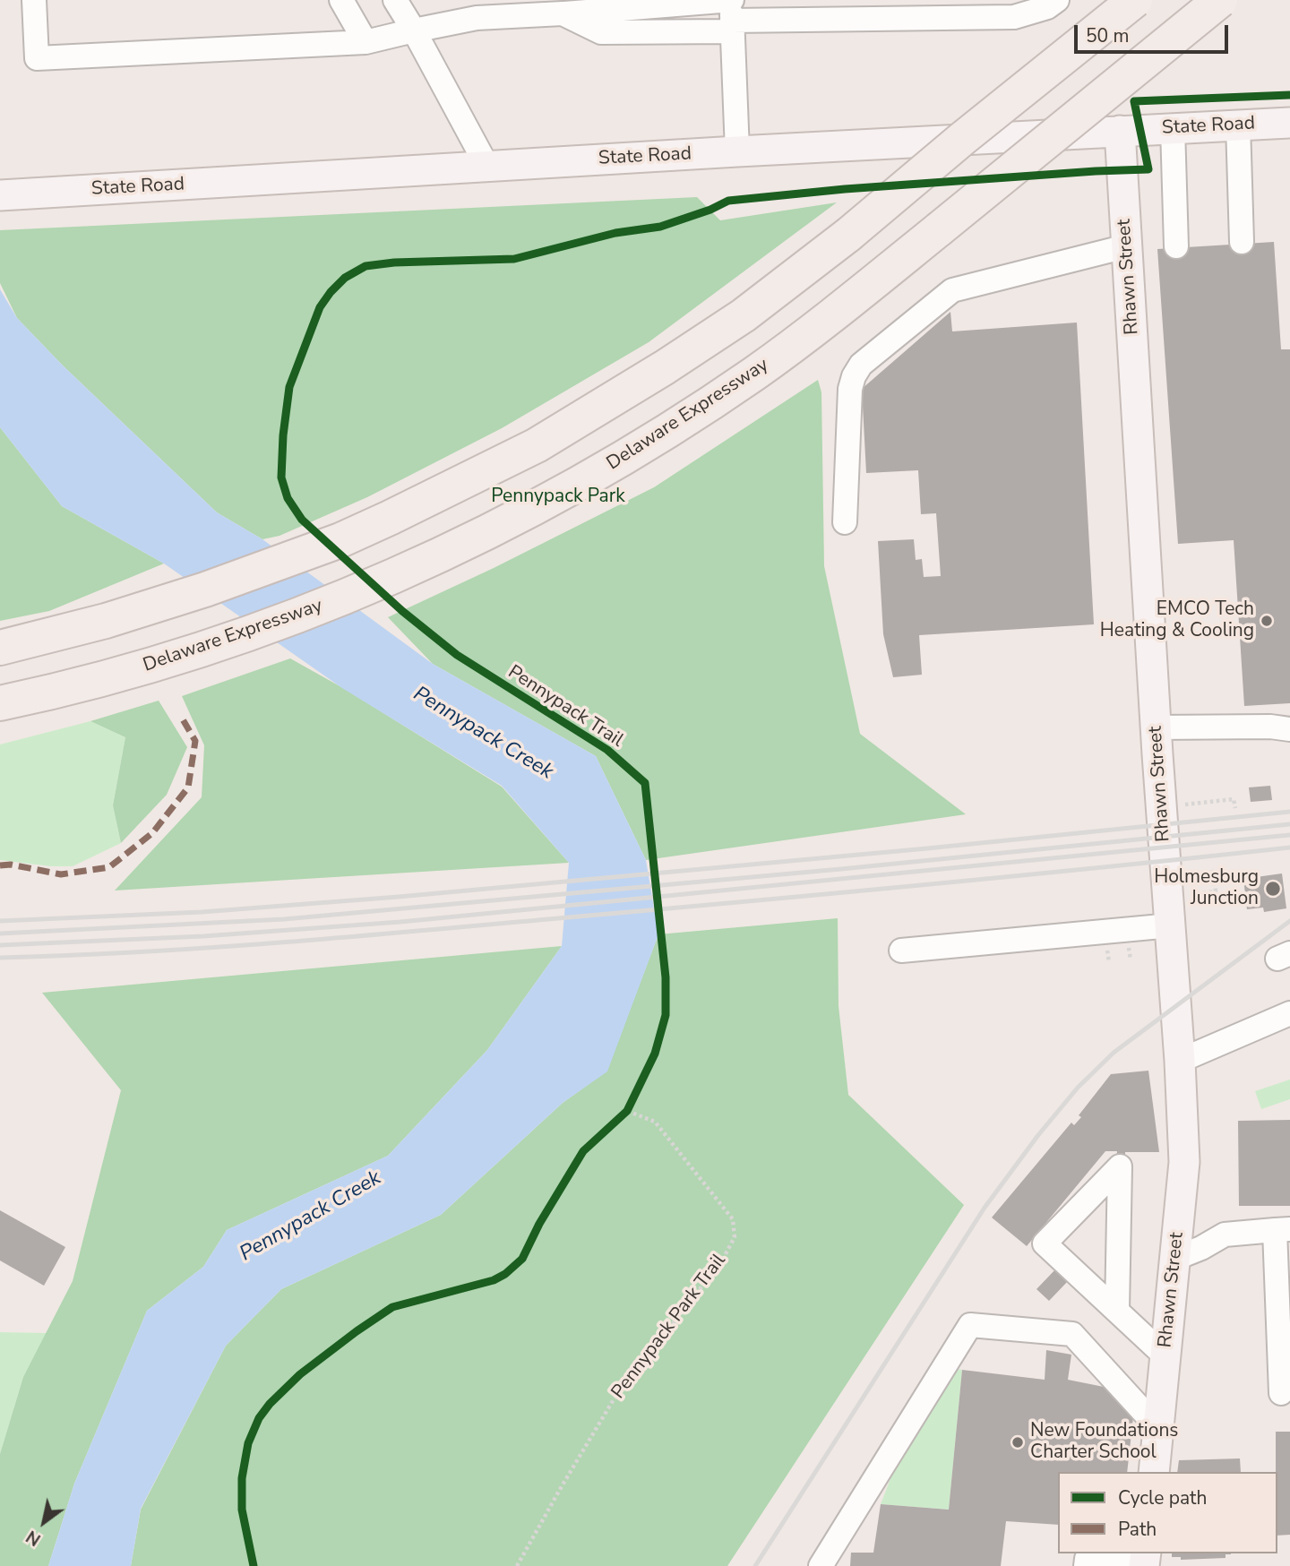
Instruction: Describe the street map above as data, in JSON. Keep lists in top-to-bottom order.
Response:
{
  "streets": {
    "highway": ["Delaware Expressway"],
    "main road": ["State Road", "Rhawn Street"],
    "path": ["Pennypack Park Trail"],
    "cycle path": ["Pennypack Trail"]
  },
  "crossings": [
    ["State Road", "Rhawn Street"]
  ],
  "water": ["Pennypack Creek"],
  "parks": ["Pennypack Park"],
  "places": ["EMCO Tech Heating & Cooling", "Holmesburg Junction", "New Foundations Charter School"],
  "legend": ["Cycle path", "Path"],
  "scale_bar": "50 m",
  "north": "bottom left"
}
